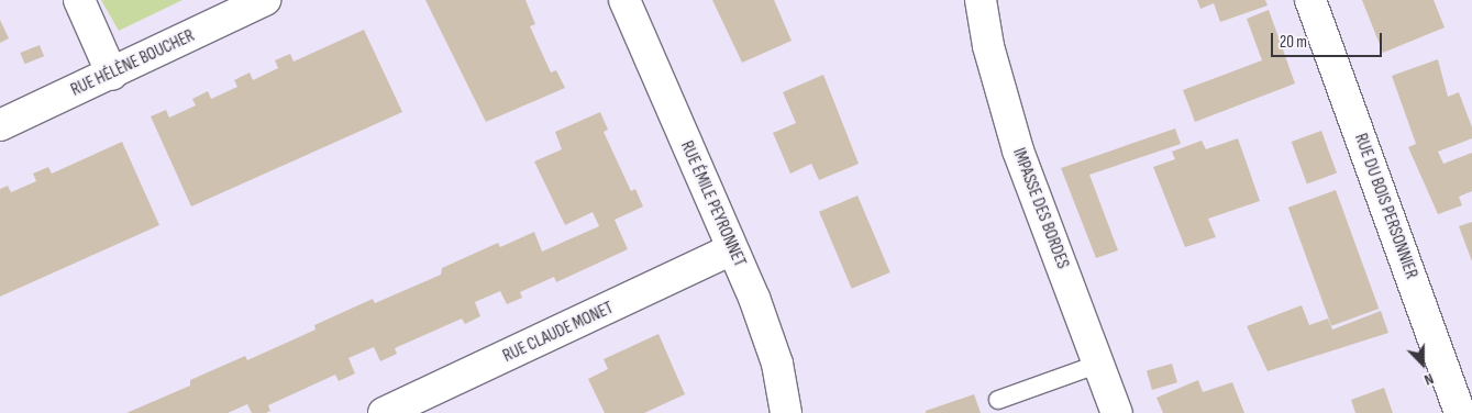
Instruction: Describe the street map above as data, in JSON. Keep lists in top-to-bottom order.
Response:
{
  "streets": {
    "street": [
      "RUE HÉLÈNE BOUCHER",
      "RUE ÉMILE PEYRONNET",
      "RUE DU BOIS PERSONNIER",
      "IMPASSE DES BORDES",
      "RUE CLAUDE MONET"
    ]
  },
  "crossings": [
    ["RUE ÉMILE PEYRONNET", "RUE CLAUDE MONET"]
  ],
  "scale_bar": "20 m",
  "north": "bottom"
}
